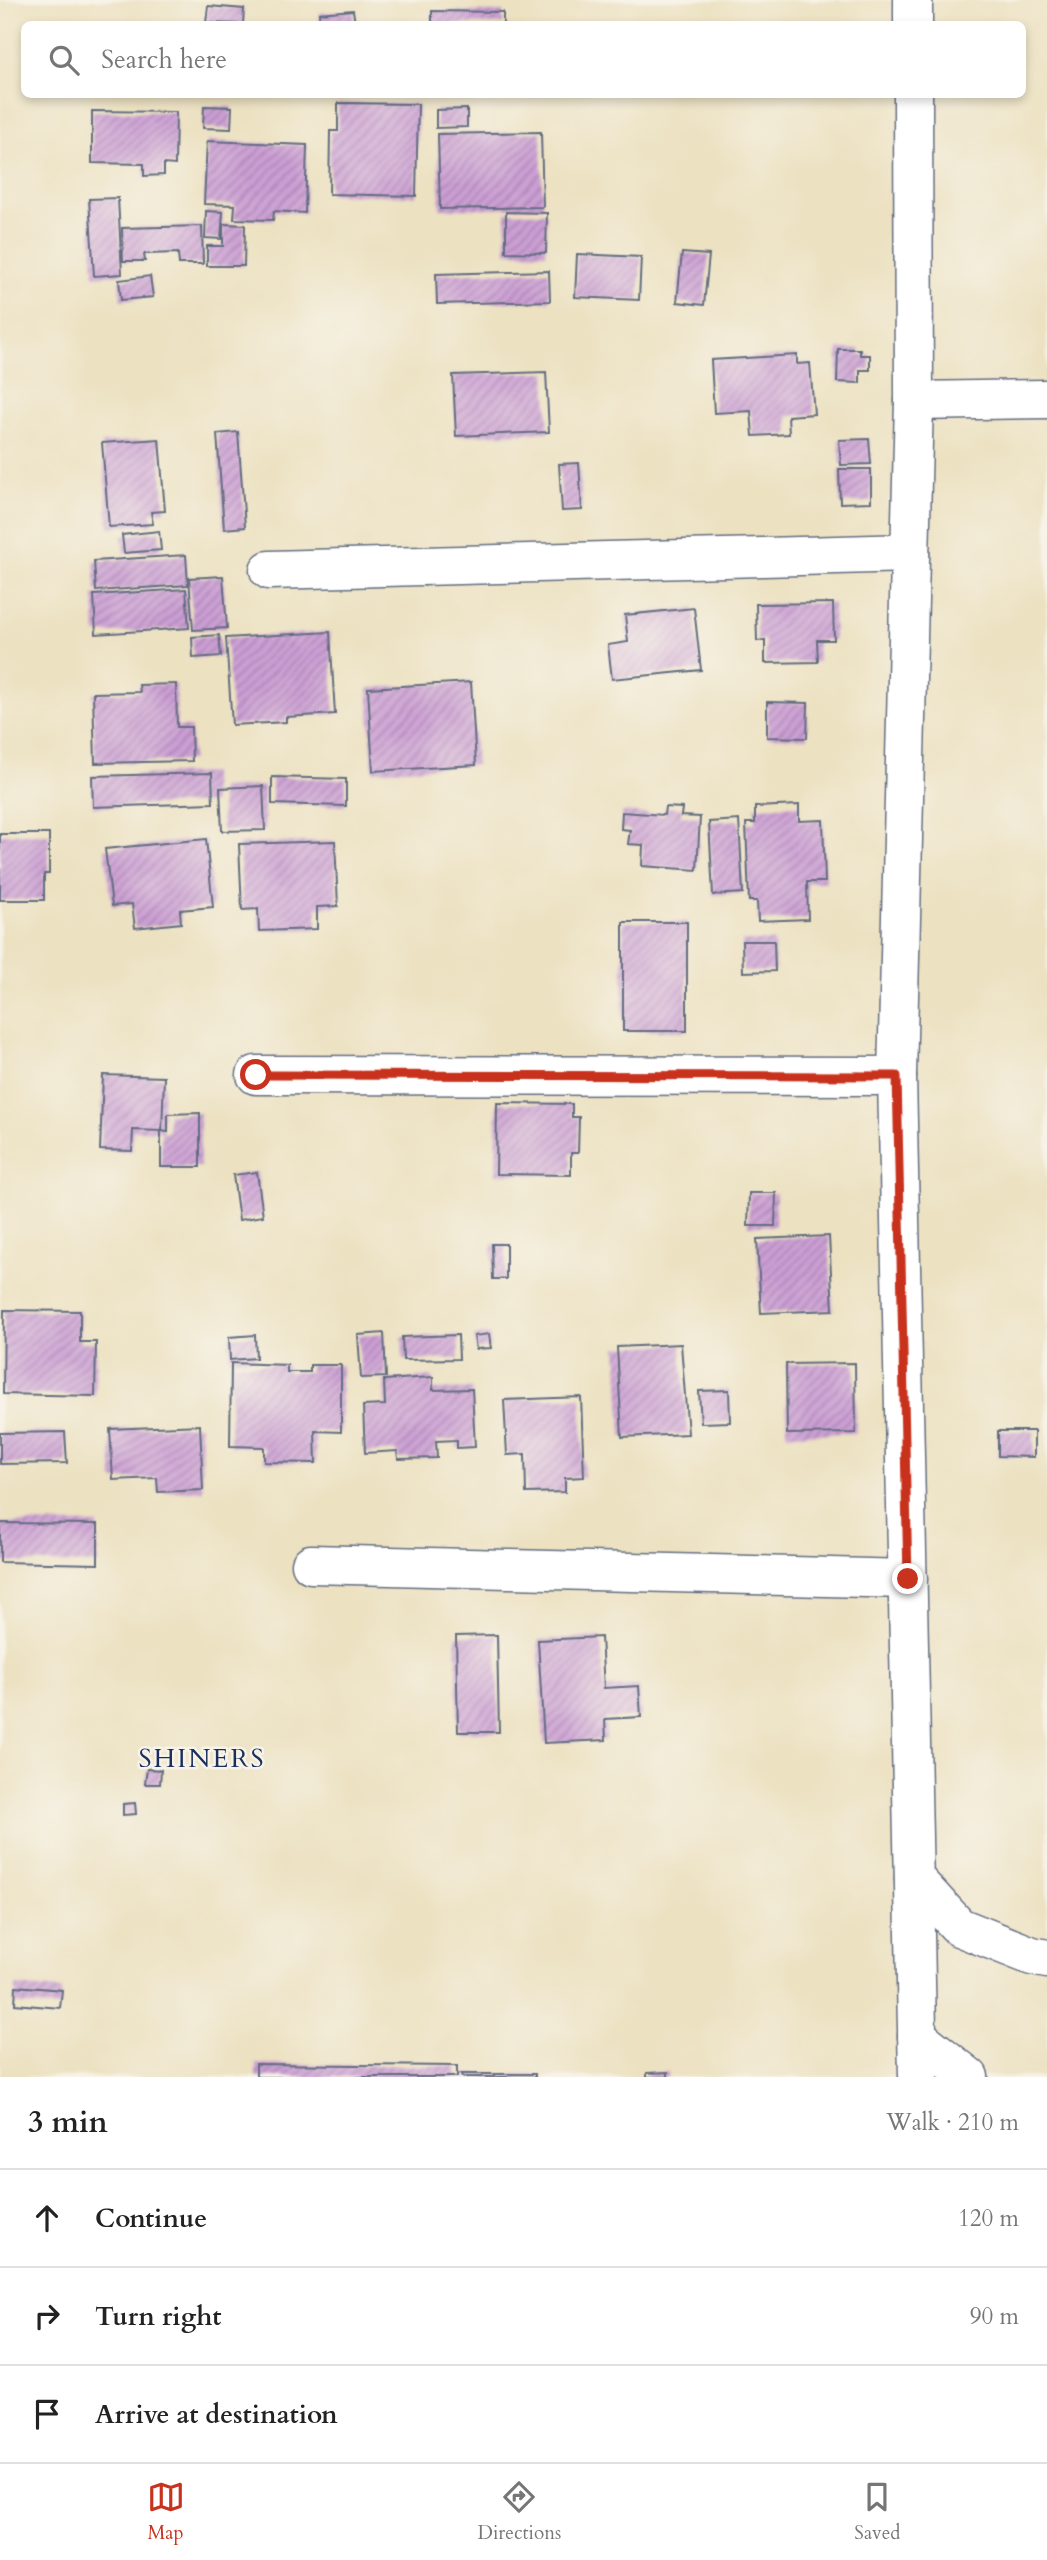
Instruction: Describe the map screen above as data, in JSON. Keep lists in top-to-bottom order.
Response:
{
  "districts": ["SHINERS"],
  "page": {
    "search": "Search here",
    "heading": ["3 min", "Walk · 210 m"],
    "list": [
      ["Continue", "120 m"],
      ["Turn right", "90 m"],
      "Arrive at destination"
    ],
    "nav": ["Map", "Directions", "Saved"]
  }
}
